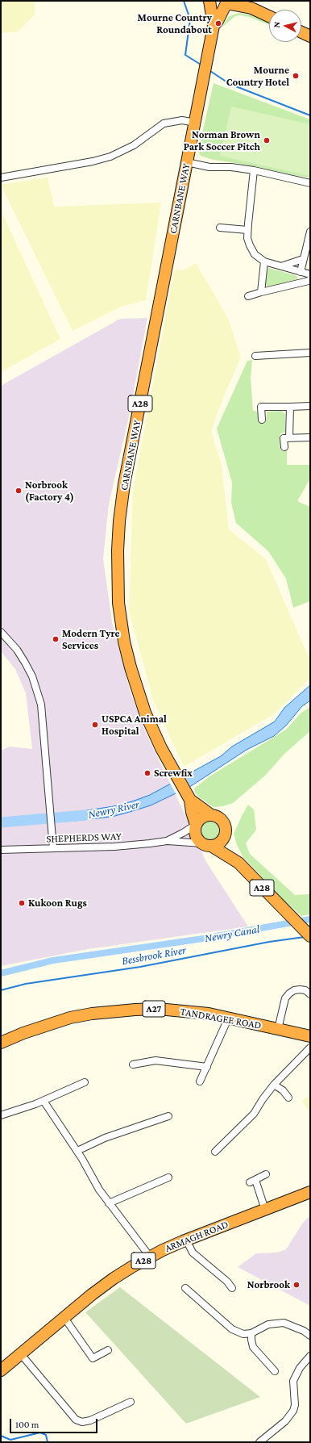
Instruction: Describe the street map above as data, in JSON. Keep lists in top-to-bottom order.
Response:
{
  "streets": {
    "highway": [
      "CARNBANE WAY",
      "A28",
      "A27",
      "TANDRAGEE ROAD",
      "ARMAGH ROAD"
    ],
    "street": ["SHEPHERDS WAY"]
  },
  "water": ["Newry River", "Newry Canal", "Bessbrook River"],
  "places": [
    "Mourne Country Roundabout",
    "Mourne Country Hotel",
    "Norman Brown Park Soccer Pitch",
    "Norbrook (Factory 4)",
    "Modern Tyre Services",
    "USPCA Animal Hospital",
    "Screwfix",
    "Kukoon Rugs",
    "Norbrook"
  ],
  "scale_bar": "100 m",
  "north": "left"
}
